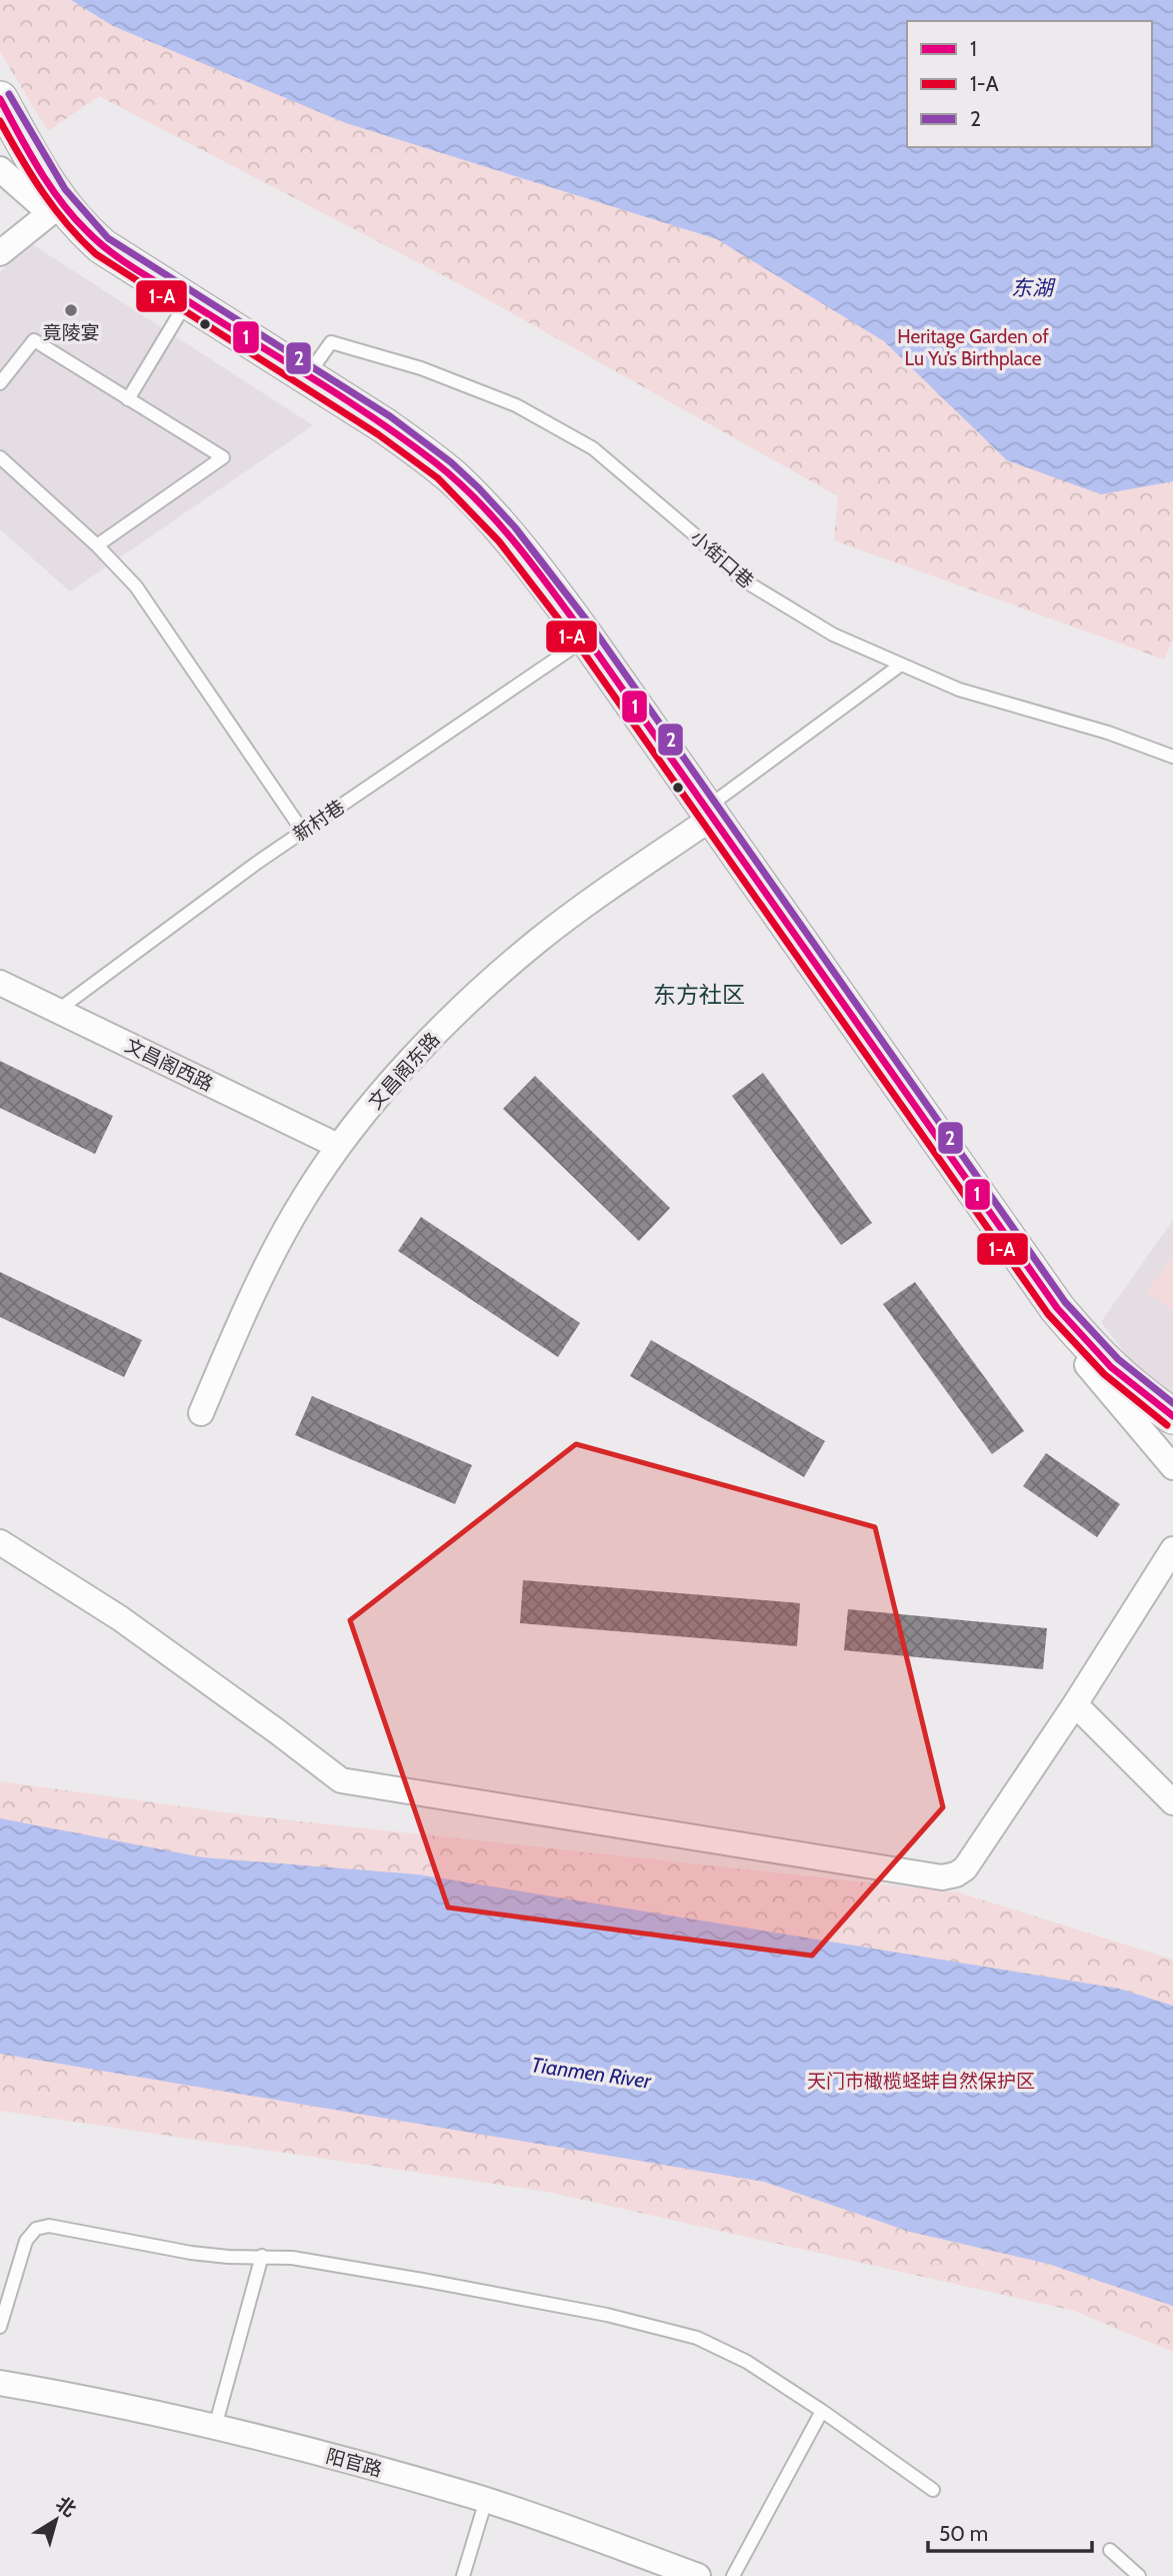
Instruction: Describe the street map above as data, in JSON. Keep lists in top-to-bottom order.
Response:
{
  "streets": {
    "street": ["文昌阁西路", "文昌阁东路", "阳官路"],
    "lane": ["小街口巷", "新村巷"]
  },
  "crossings": [
    ["新村巷", "文昌阁西路"],
    ["文昌阁西路", "文昌阁东路"]
  ],
  "districts": ["东方社区"],
  "water": ["东湖", "Tianmen River"],
  "parks": ["Heritage Garden of Lu Yu’s Birthplace", "天门市橄榄蛏蚌自然保护区"],
  "places": ["竟陵宴"],
  "lines": ["transit line 2", "transit line 1", "transit line 1-A"],
  "legend": ["1", "1-A", "2"],
  "scale_bar": "50 m",
  "north": "top right"
}
